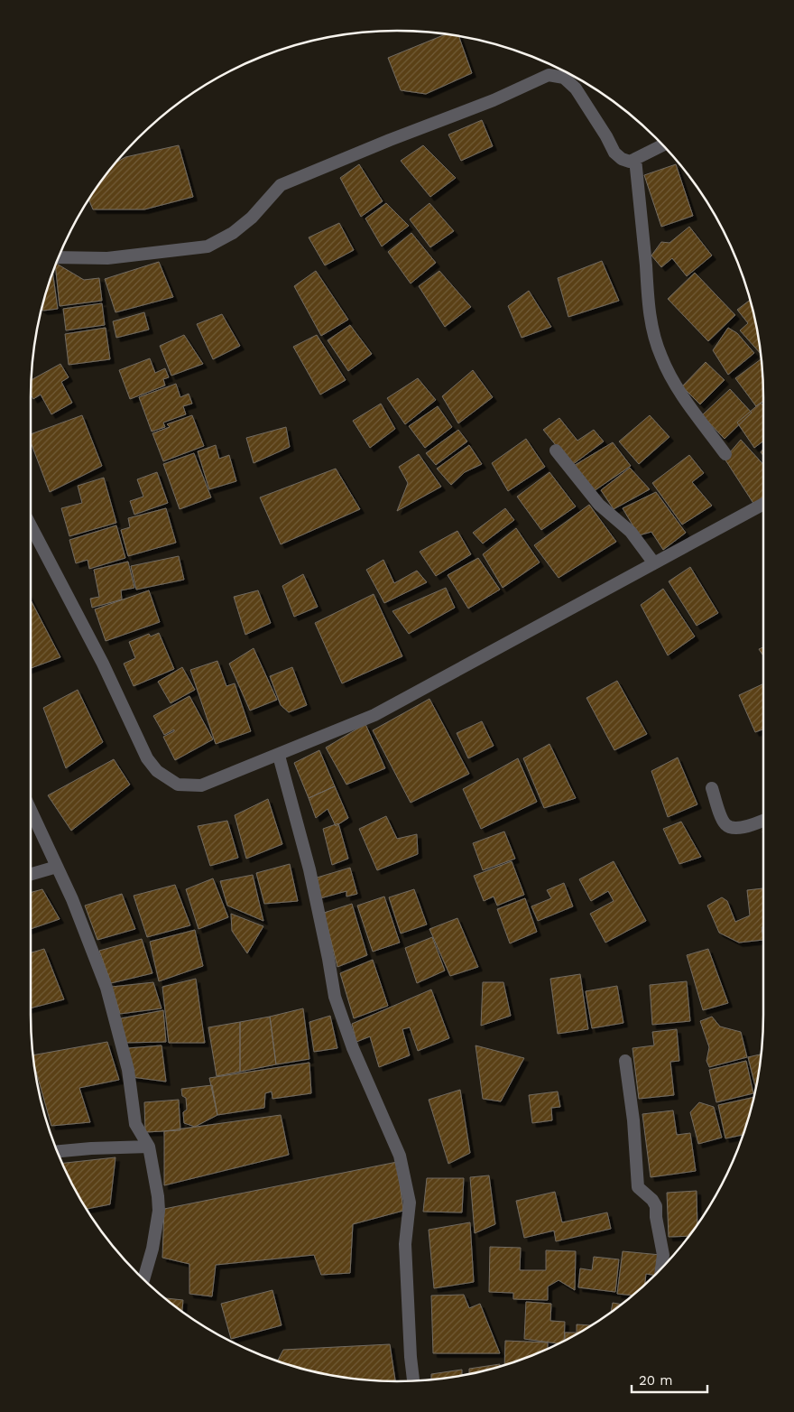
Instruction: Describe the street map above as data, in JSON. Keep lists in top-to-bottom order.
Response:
{
  "scale_bar": "20 m"
}
